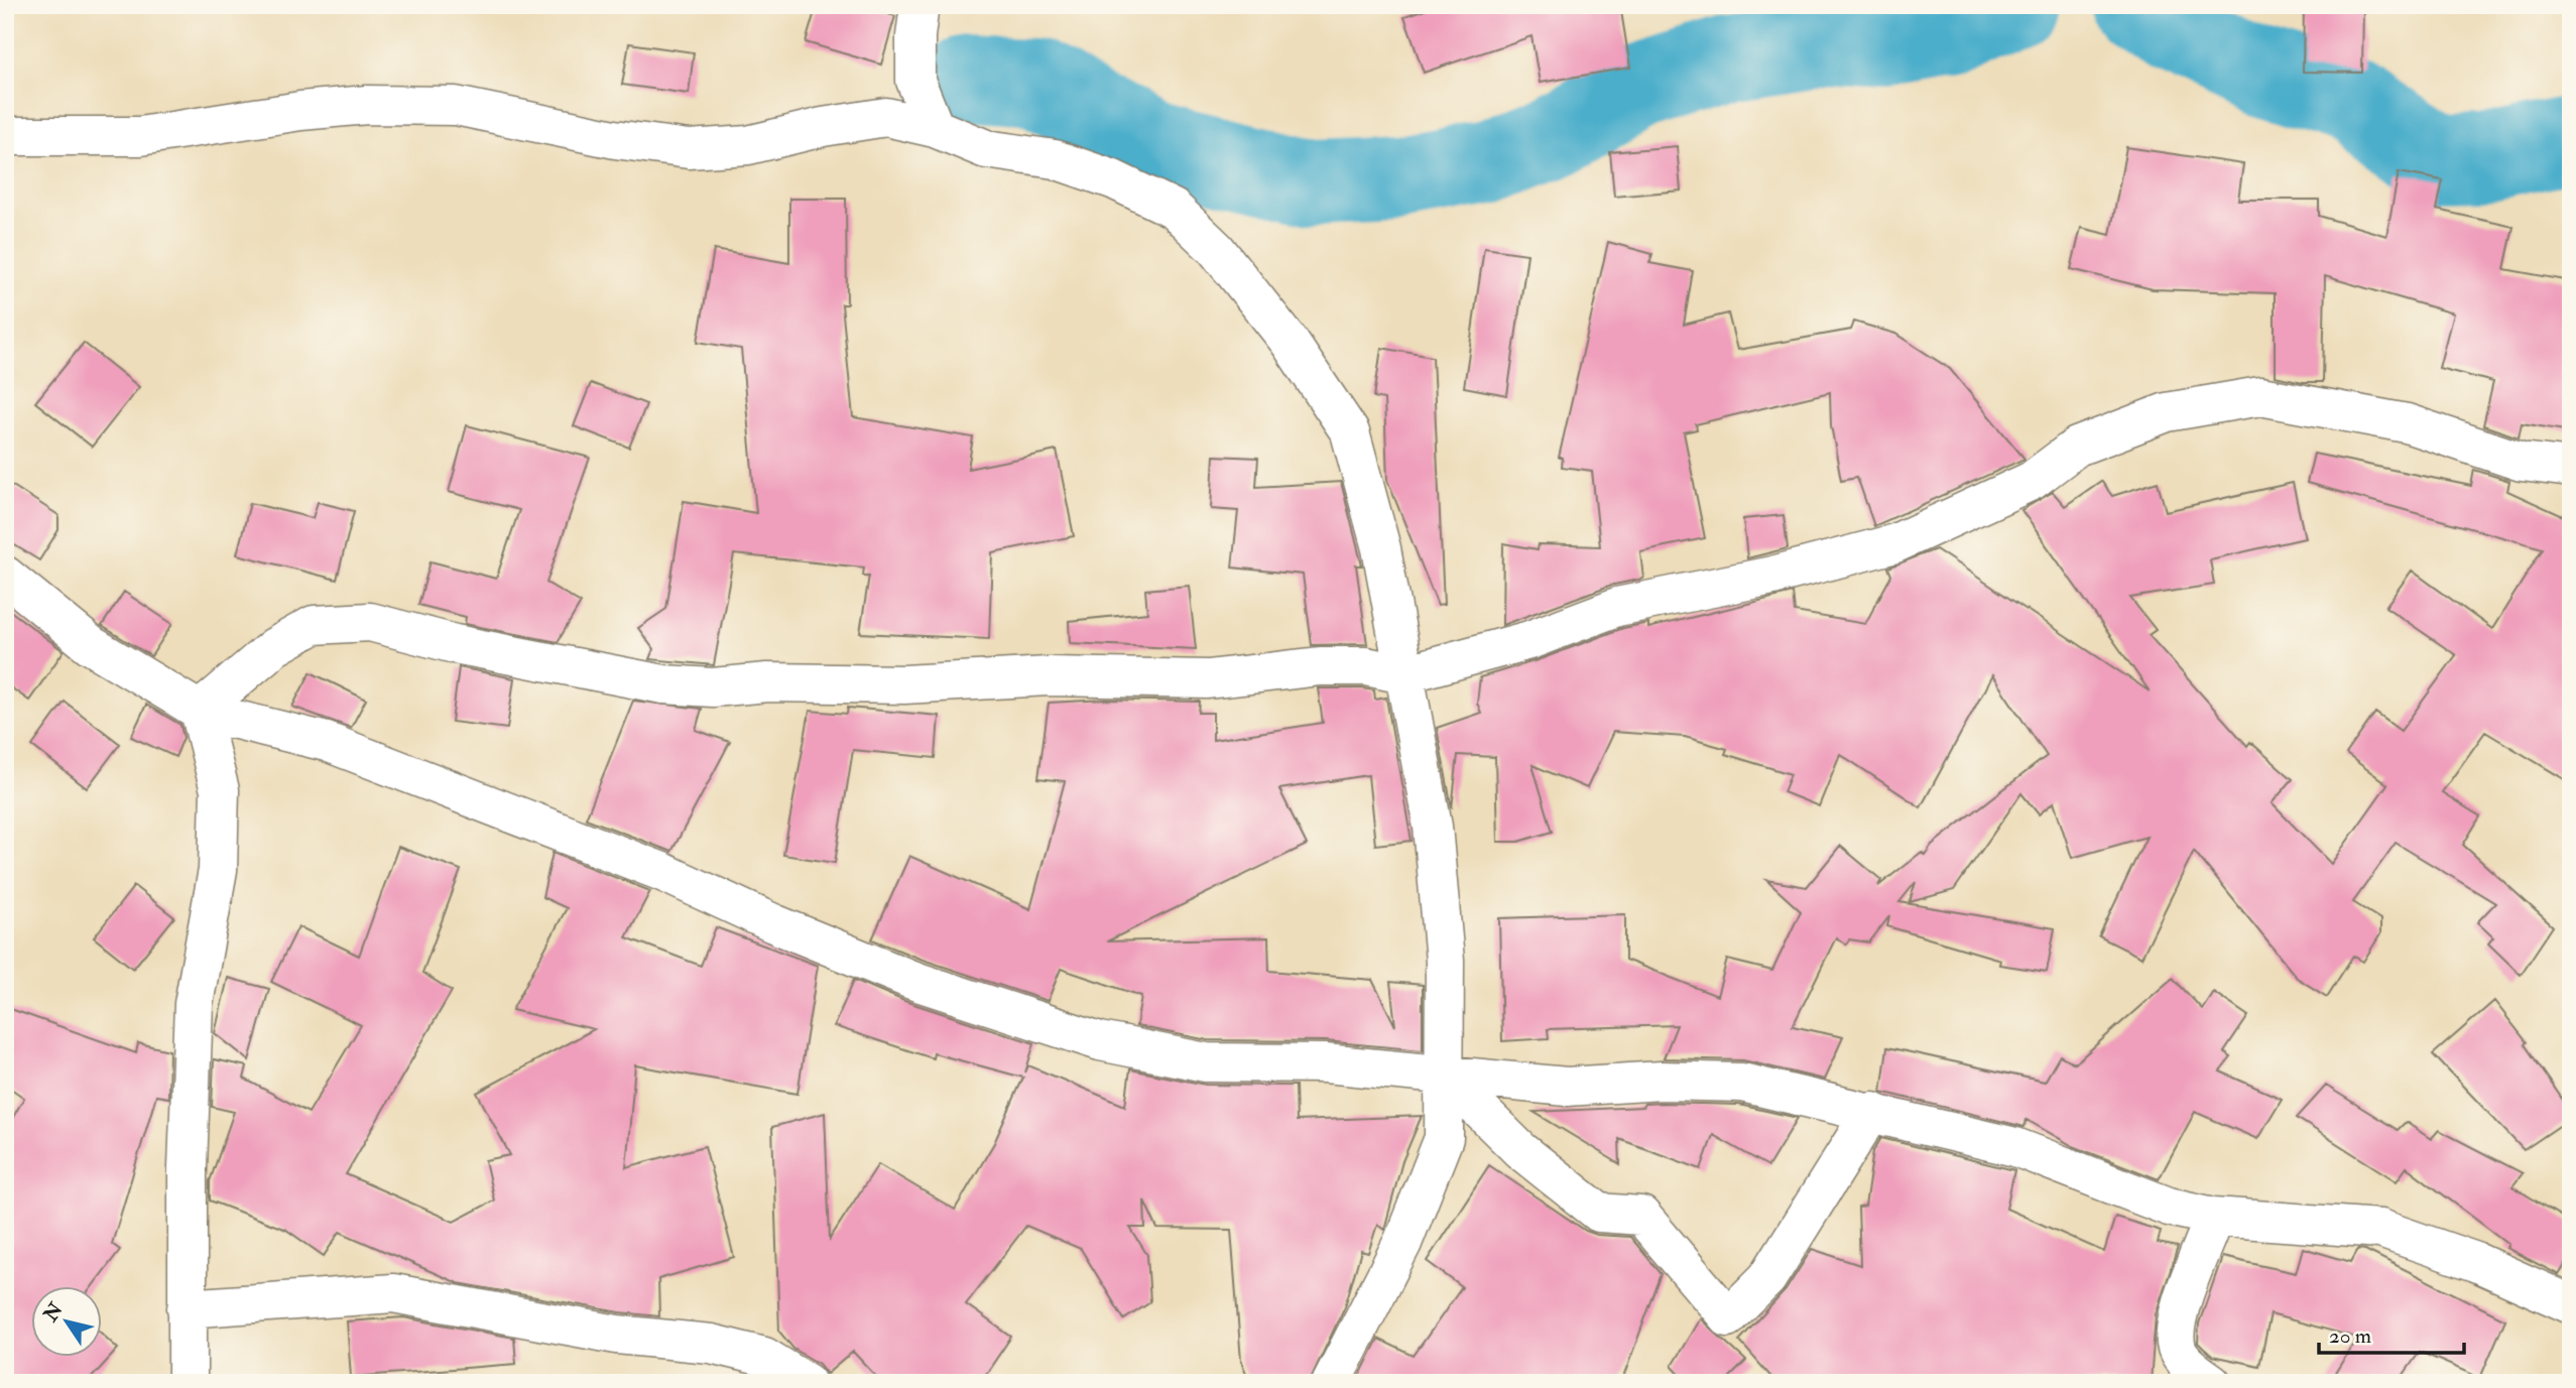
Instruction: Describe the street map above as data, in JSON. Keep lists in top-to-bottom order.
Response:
{
  "scale_bar": "20 m",
  "north": "top left"
}
